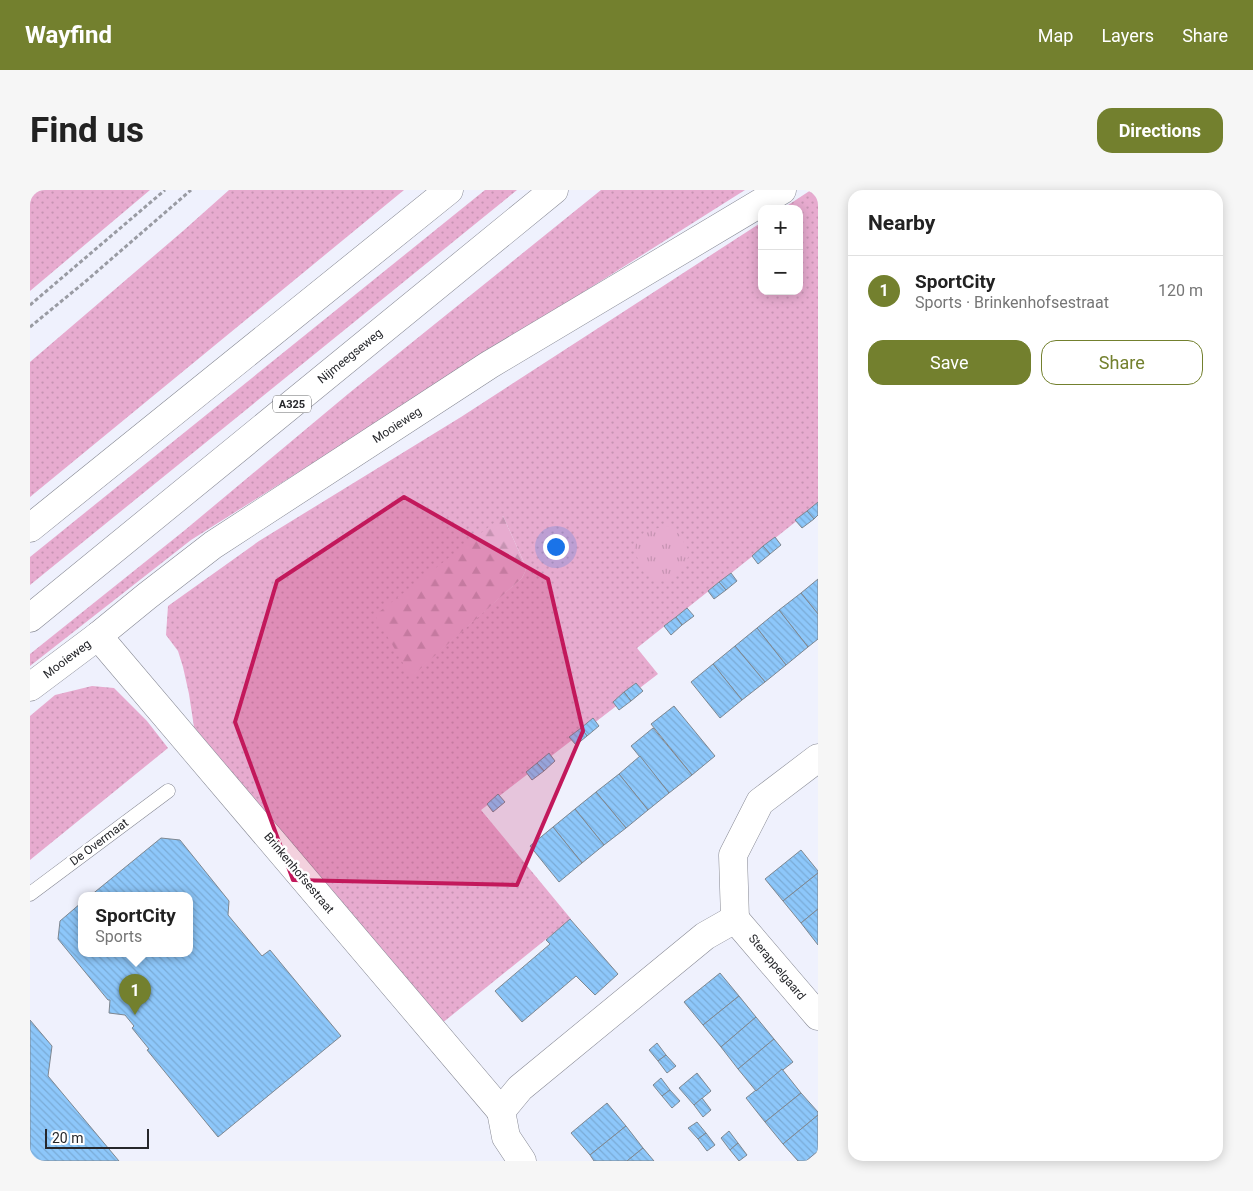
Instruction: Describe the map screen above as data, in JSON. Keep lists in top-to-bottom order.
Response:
{
  "streets": {
    "main road": [
      "Nijmeegseweg",
      "A325",
      "Mooieweg",
      "Brinkenhofsestraat",
      "Sterappelgaard"
    ],
    "lane": ["De Overmaat"]
  },
  "crossings": [
    ["Mooieweg", "Brinkenhofsestraat"]
  ],
  "scale_bar": "20 m",
  "page": {
    "header": "Wayfind",
    "nav": ["Map", "Layers", "Share"],
    "buttons": [
      "Directions",
      ["Save", "Share"]
    ],
    "title": "Find us",
    "heading": "Nearby",
    "map_buttons": ["+", "−"],
    "list": [
      {
        "mark": "1",
        "name": "SportCity",
        "note": "Sports · Brinkenhofsestraat",
        "value": "120 m"
      }
    ],
    "popup": ["SportCity", "Sports"],
    "pins": "1",
    "scale": "20 m"
  }
}
